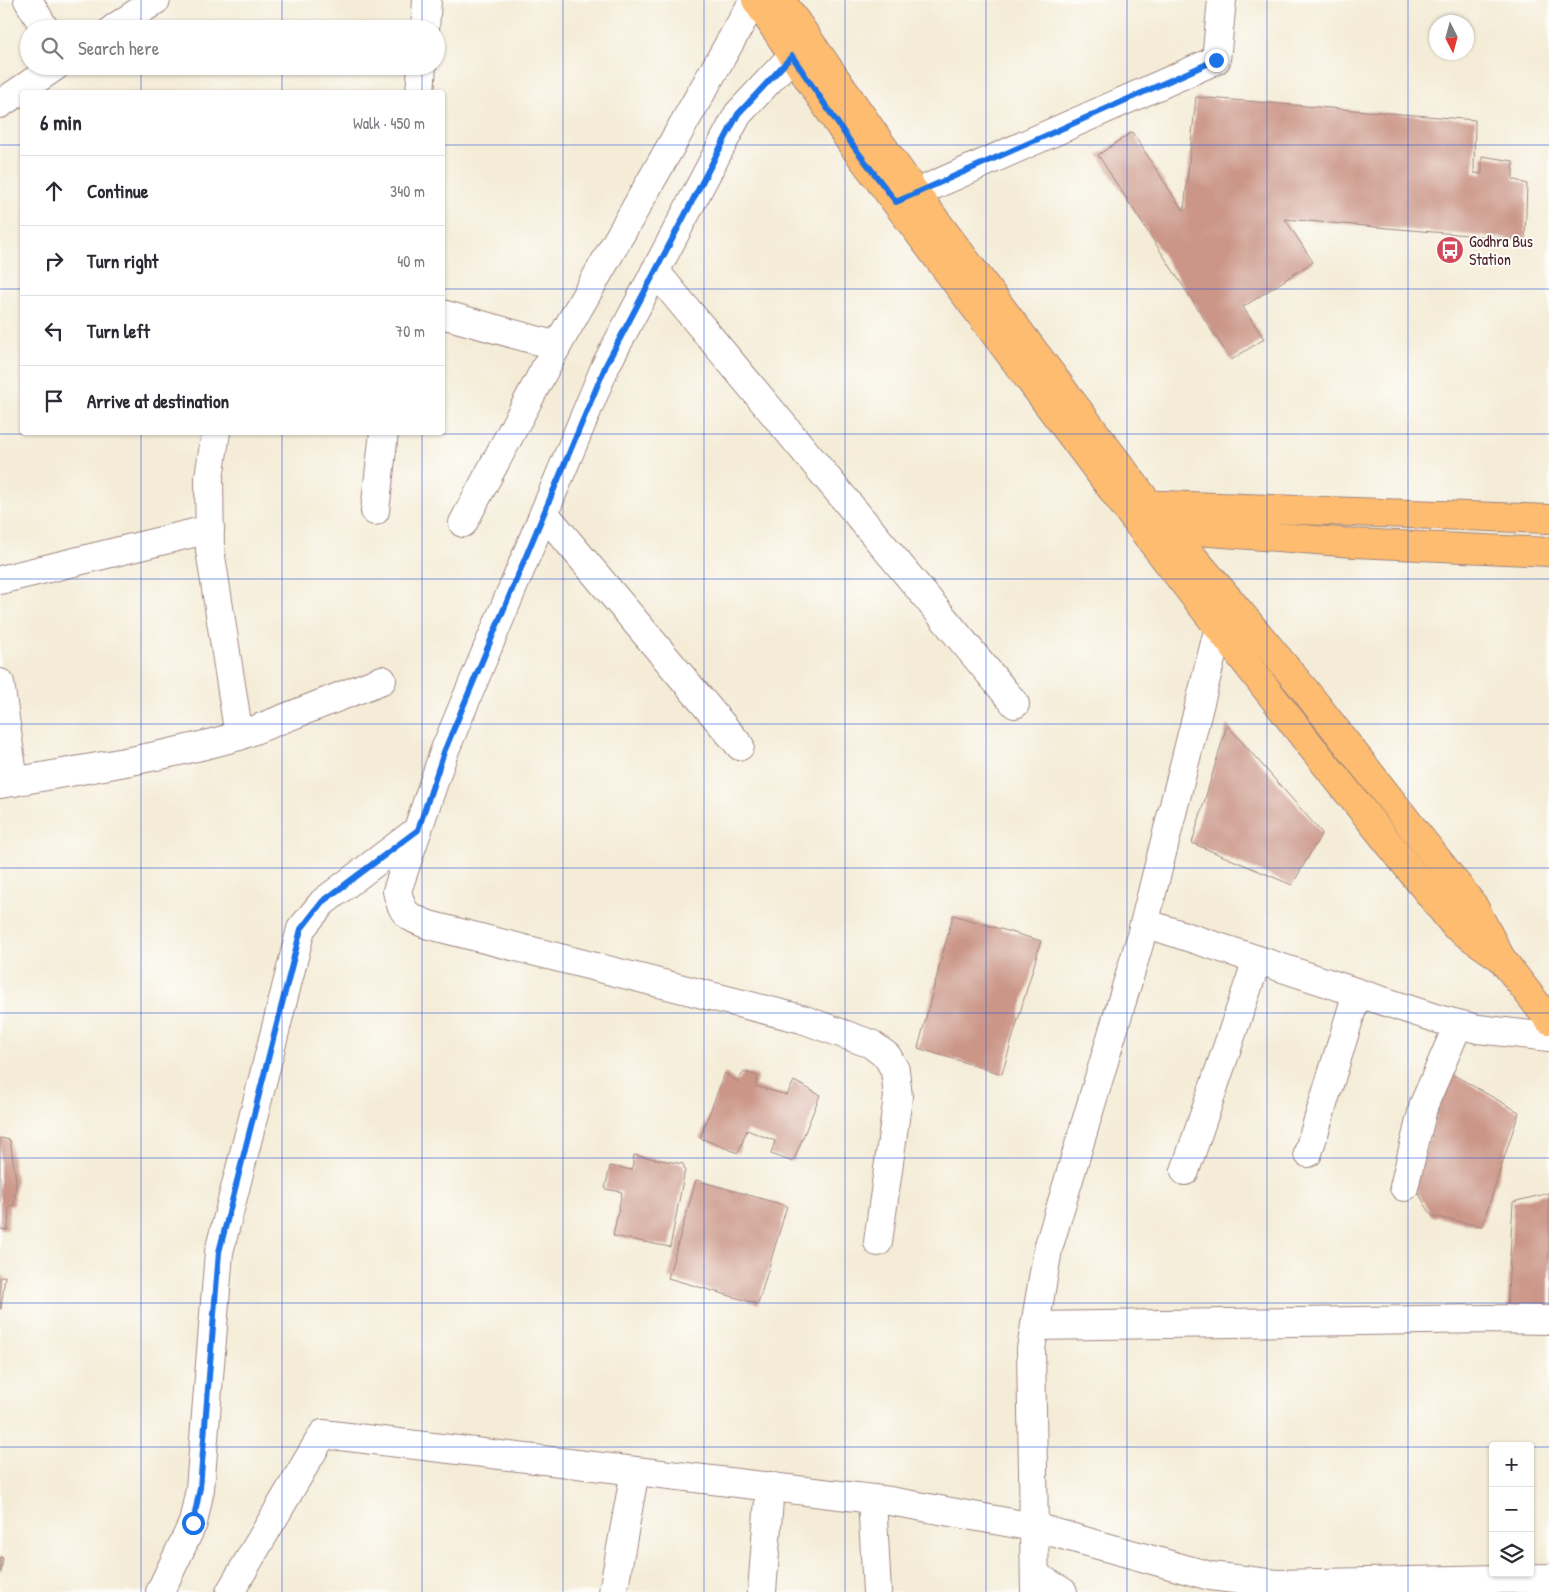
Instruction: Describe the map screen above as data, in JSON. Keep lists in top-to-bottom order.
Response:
{
  "places": {
    "bus stop": ["Godhra Bus Station"]
  },
  "north": "bottom",
  "page": {
    "search": "Search here",
    "heading": ["6 min", "Walk · 450 m"],
    "list": [
      ["Continue", "340 m"],
      ["Turn right", "40 m"],
      ["Turn left", "70 m"],
      "Arrive at destination"
    ],
    "map_buttons": ["+", "−"]
  }
}
